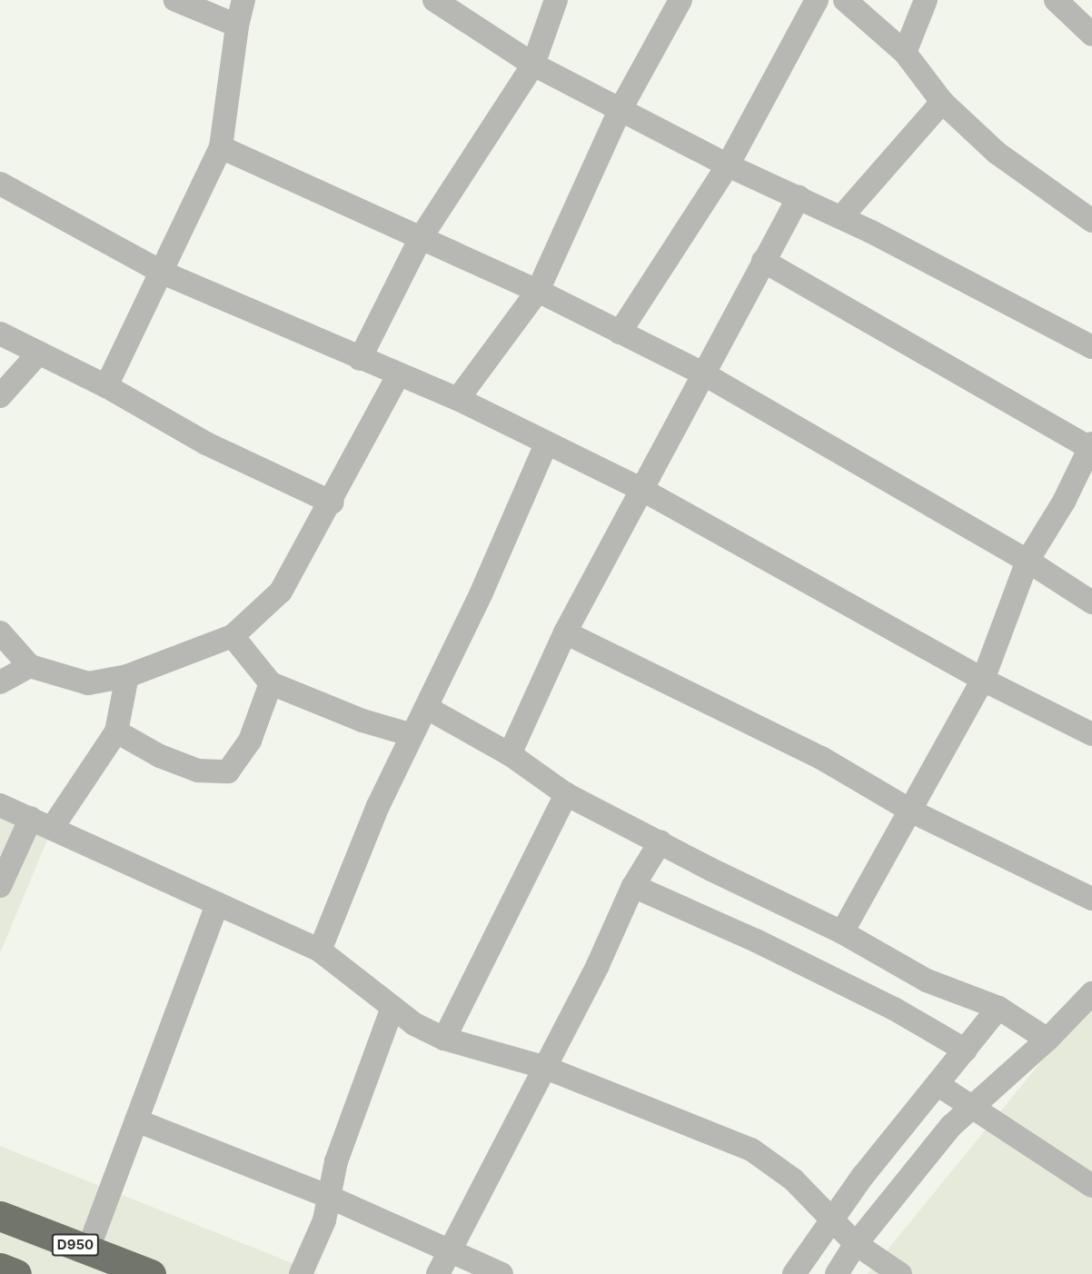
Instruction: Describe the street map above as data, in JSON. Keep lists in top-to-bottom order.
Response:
{
  "streets": {
    "highway": ["D950"]
  }
}
